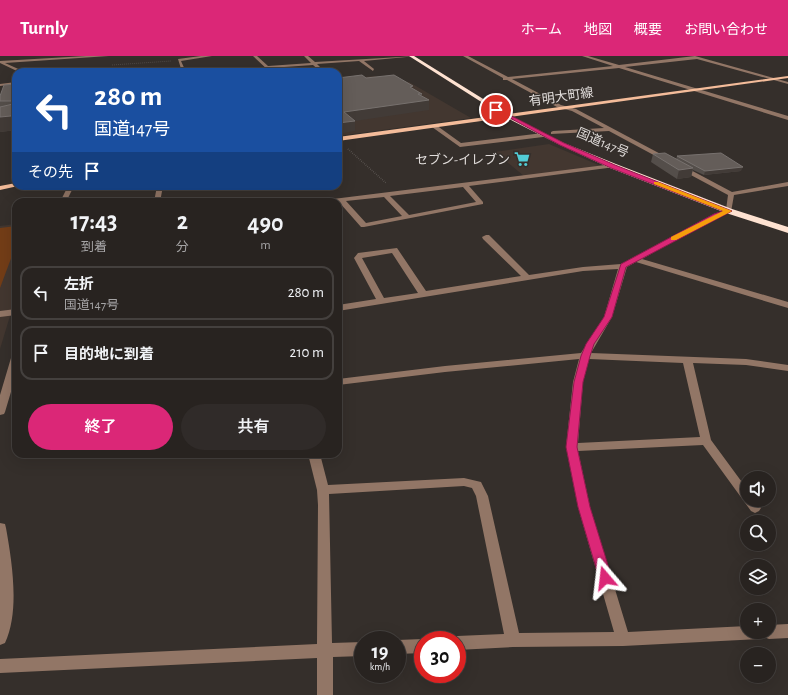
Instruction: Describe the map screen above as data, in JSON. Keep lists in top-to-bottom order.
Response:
{
  "streets": {
    "highway": ["国道147号"],
    "main road": ["有明大町線"]
  },
  "crossings": [
    ["有明大町線", "国道147号"]
  ],
  "places": {
    "supermarket": ["セブン-イレブン"]
  },
  "page": {
    "header": "Turnly",
    "nav": [
      "ホーム",
      "地図",
      "概要",
      "お問い合わせ"
    ],
    "turn": ["280 m", "国道147号"],
    "then": "その先",
    "eta": [
      "17:43",
      "到着",
      "2",
      "分",
      "490",
      "m"
    ],
    "list": [
      {
        "name": "左折",
        "note": "国道147号",
        "value": "280 m"
      },
      {
        "name": "目的地に到着",
        "value": "210 m"
      }
    ],
    "buttons": ["終了", "共有"],
    "map_buttons": ["+", "−"],
    "speed": "19 km/h",
    "limit": "30"
  }
}
